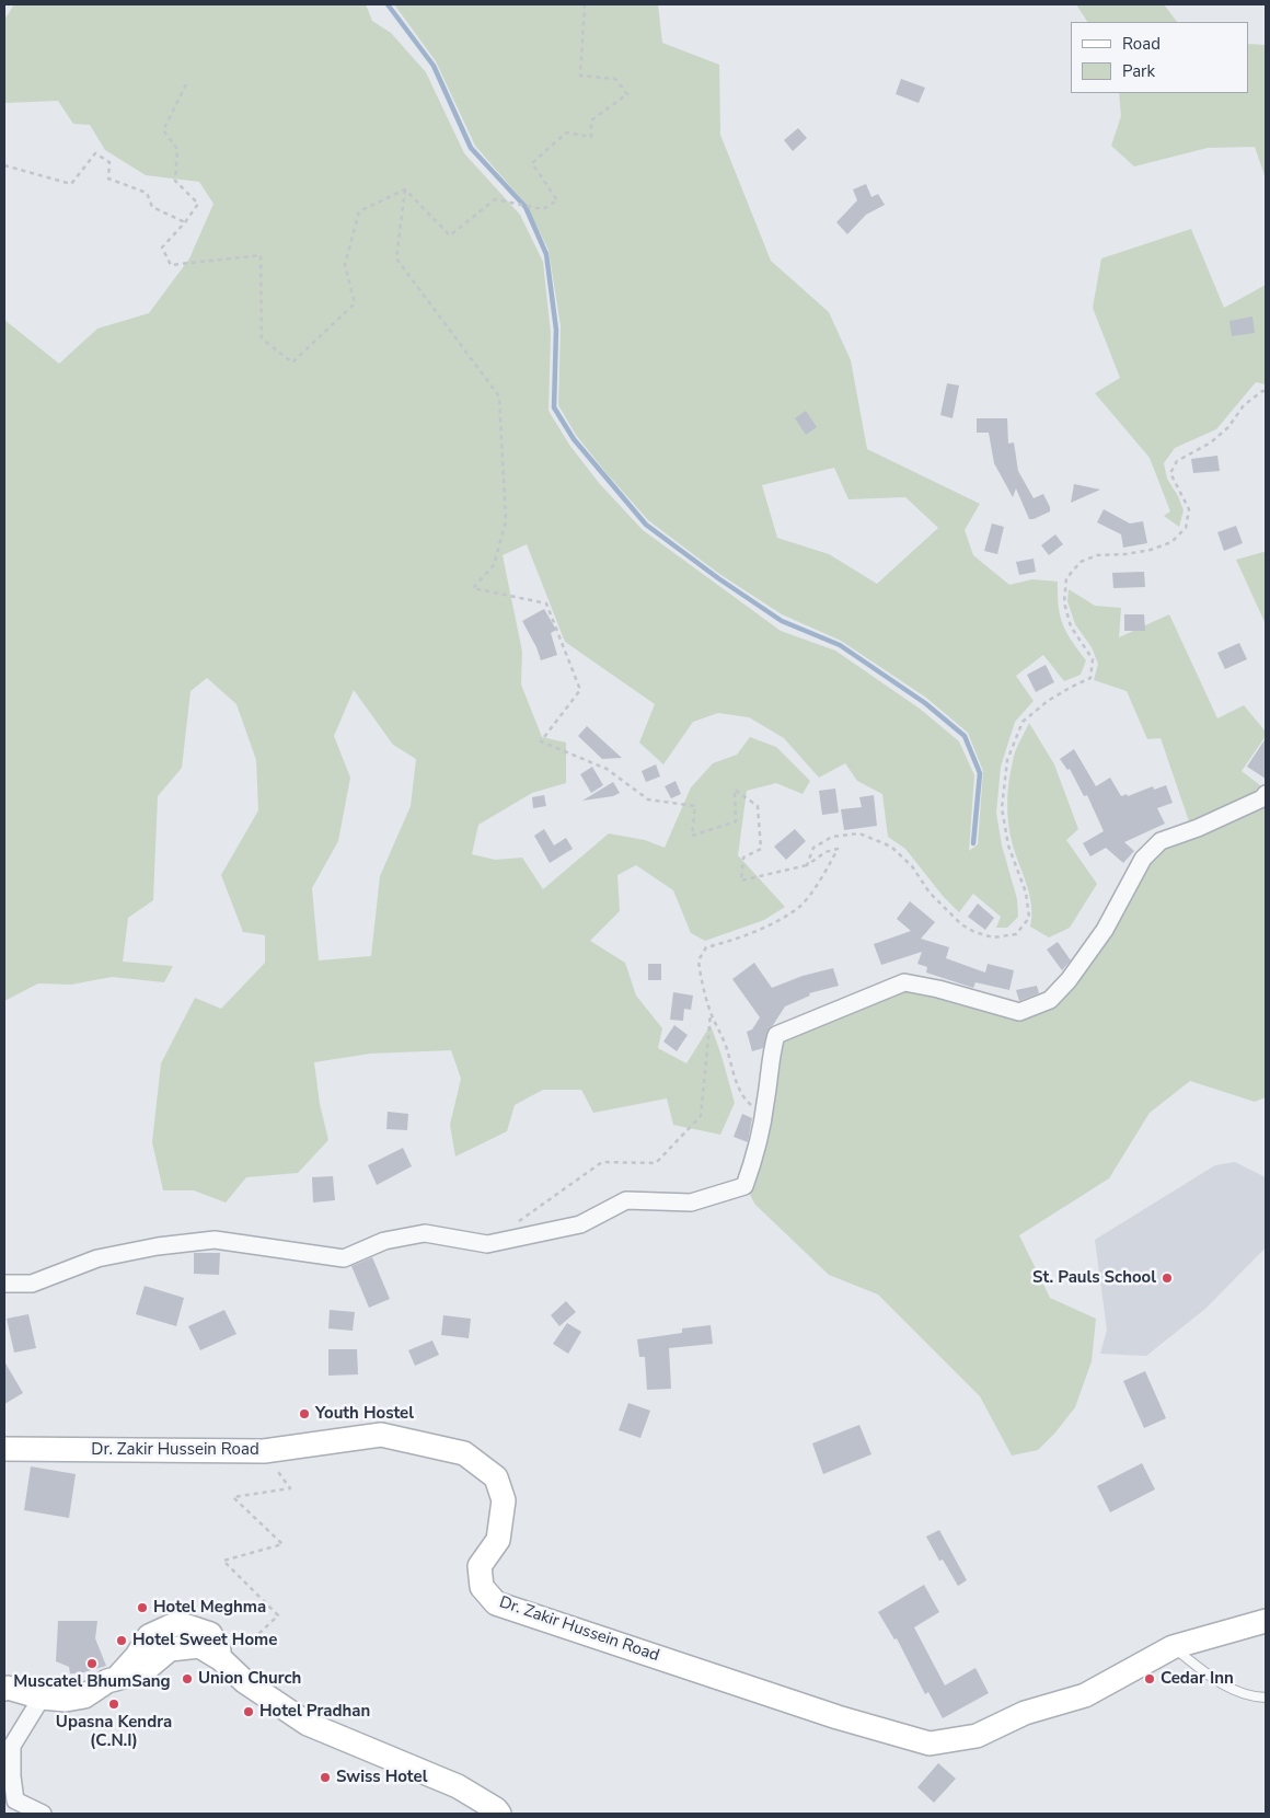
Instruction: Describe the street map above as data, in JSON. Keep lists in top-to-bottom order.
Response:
{
  "streets": {
    "street": ["Dr. Zakir Hussein Road"]
  },
  "places": [
    "St. Pauls School",
    "Youth Hostel",
    "Hotel Meghma",
    "Hotel Sweet Home",
    "Muscatel BhumSang",
    "Union Church",
    "Cedar Inn",
    "Upasna Kendra (C.N.I)",
    "Hotel Pradhan",
    "Swiss Hotel"
  ],
  "legend": ["Road", "Park"]
}
